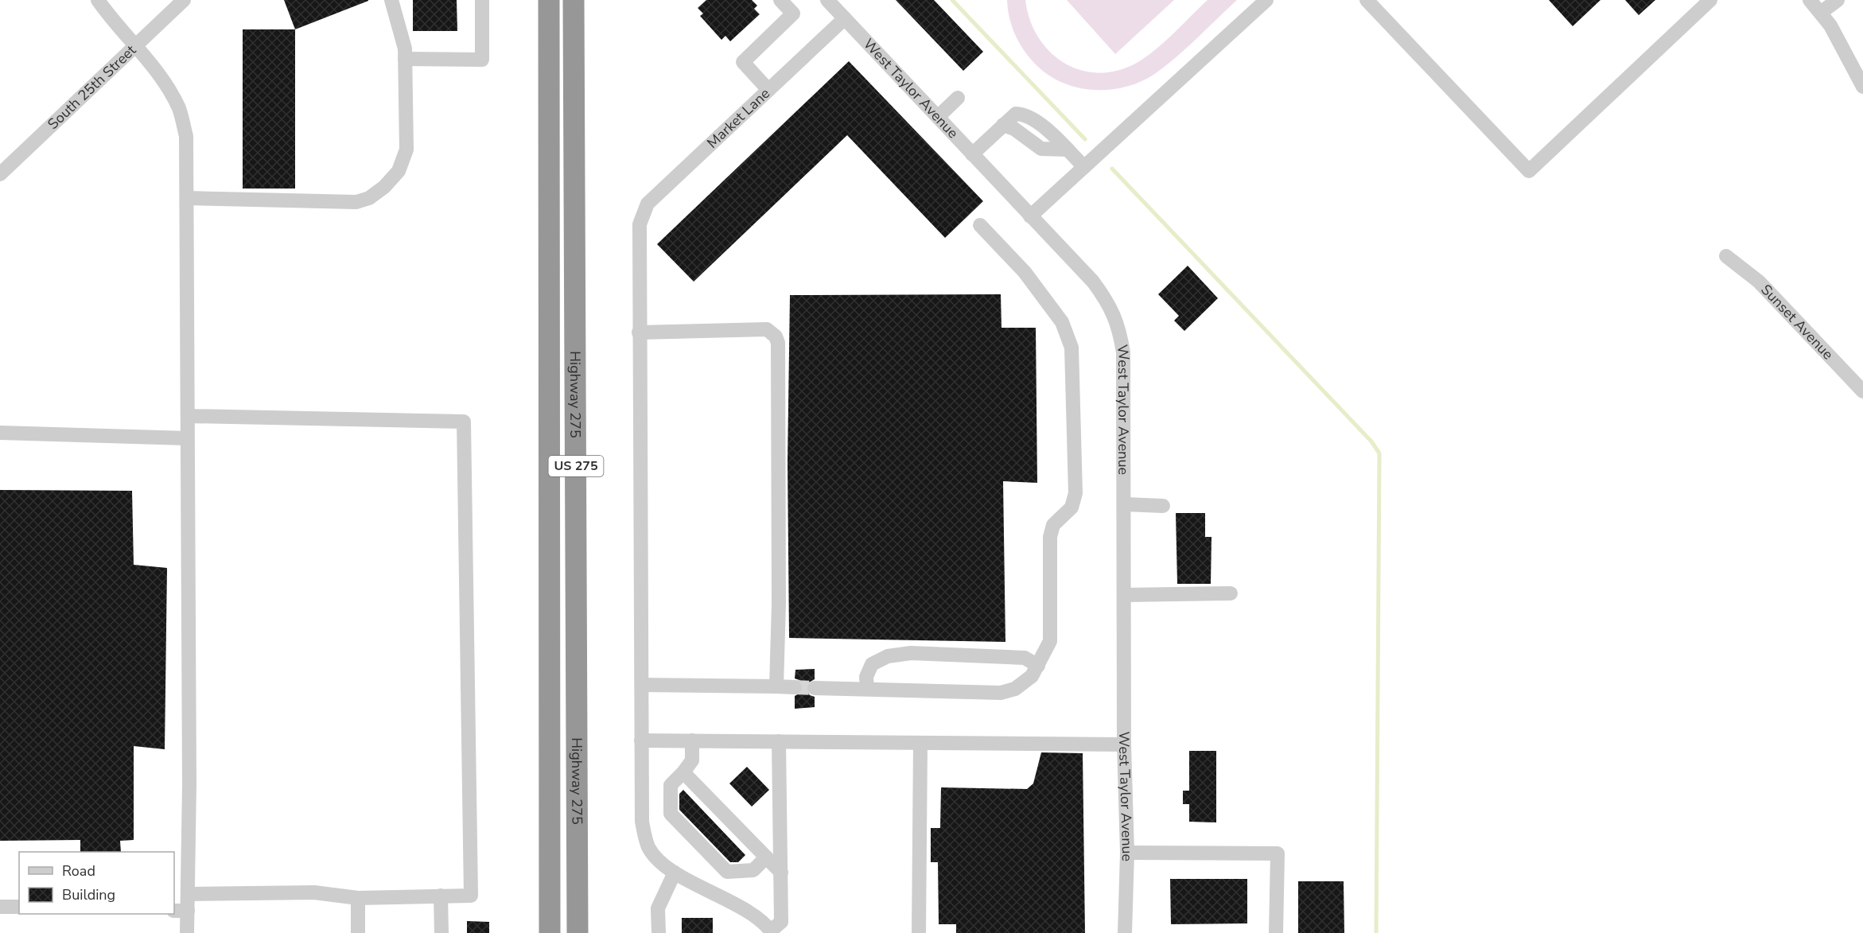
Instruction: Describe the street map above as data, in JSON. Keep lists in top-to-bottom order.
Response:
{
  "streets": {
    "highway": ["Highway 275", "US 275"],
    "street": [
      "South 25th Street",
      "West Taylor Avenue",
      "Market Lane",
      "Sunset Avenue"
    ]
  },
  "crossings": [
    ["West Taylor Avenue", "Market Lane"]
  ],
  "legend": ["Road", "Building"]
}
